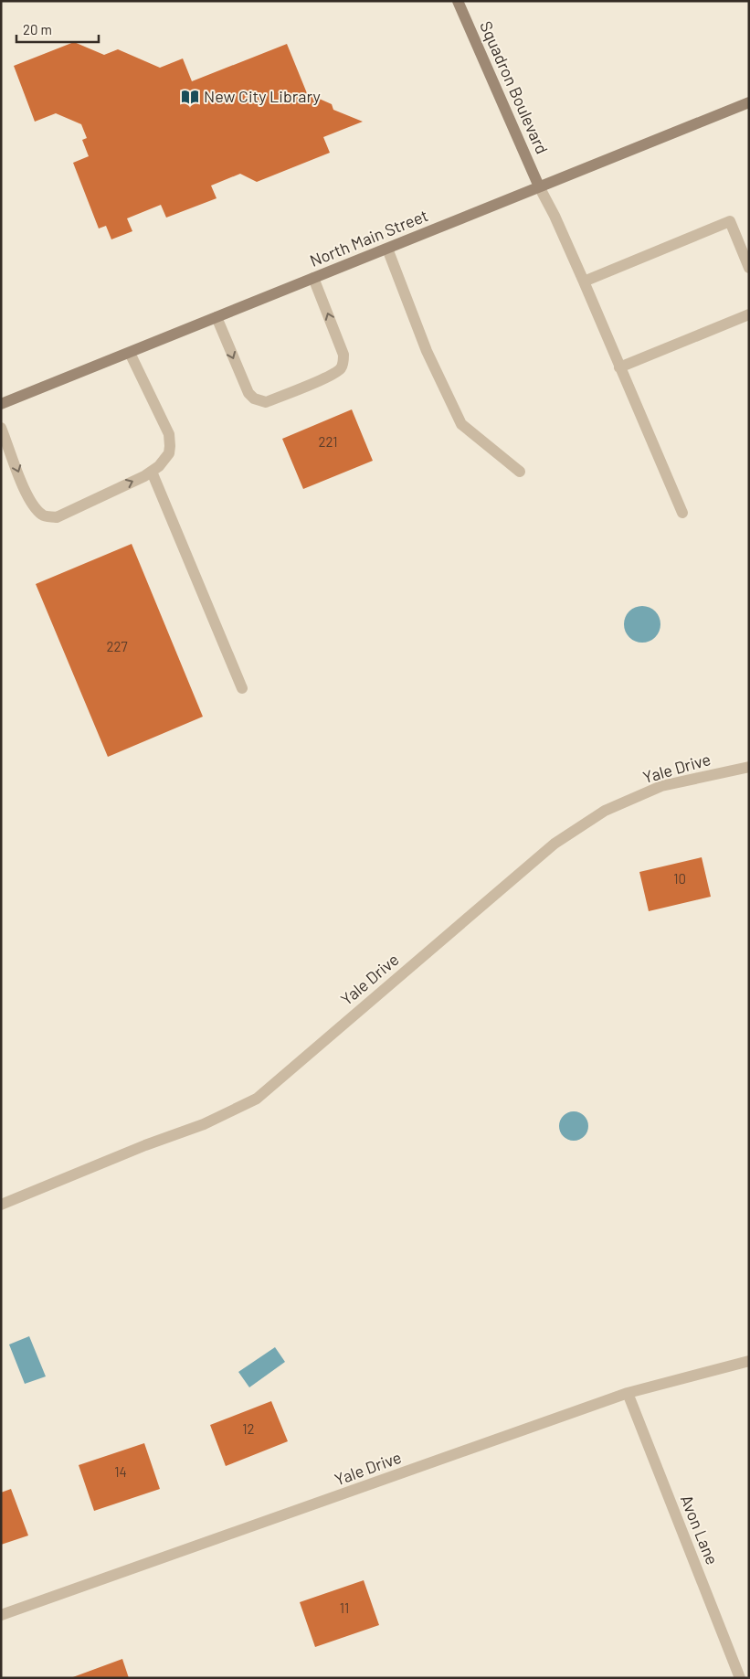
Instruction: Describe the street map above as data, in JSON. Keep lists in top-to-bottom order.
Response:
{
  "streets": {
    "street": [
      "Squadron Boulevard",
      "North Main Street",
      "Yale Drive",
      "Avon Lane"
    ]
  },
  "crossings": [
    ["Squadron Boulevard", "North Main Street"],
    ["Yale Drive", "Avon Lane"]
  ],
  "places": {
    "library": ["New City Library"]
  },
  "house_numbers": [
    "221",
    "227",
    "10",
    "12",
    "14",
    "11"
  ],
  "scale_bar": "20 m"
}
